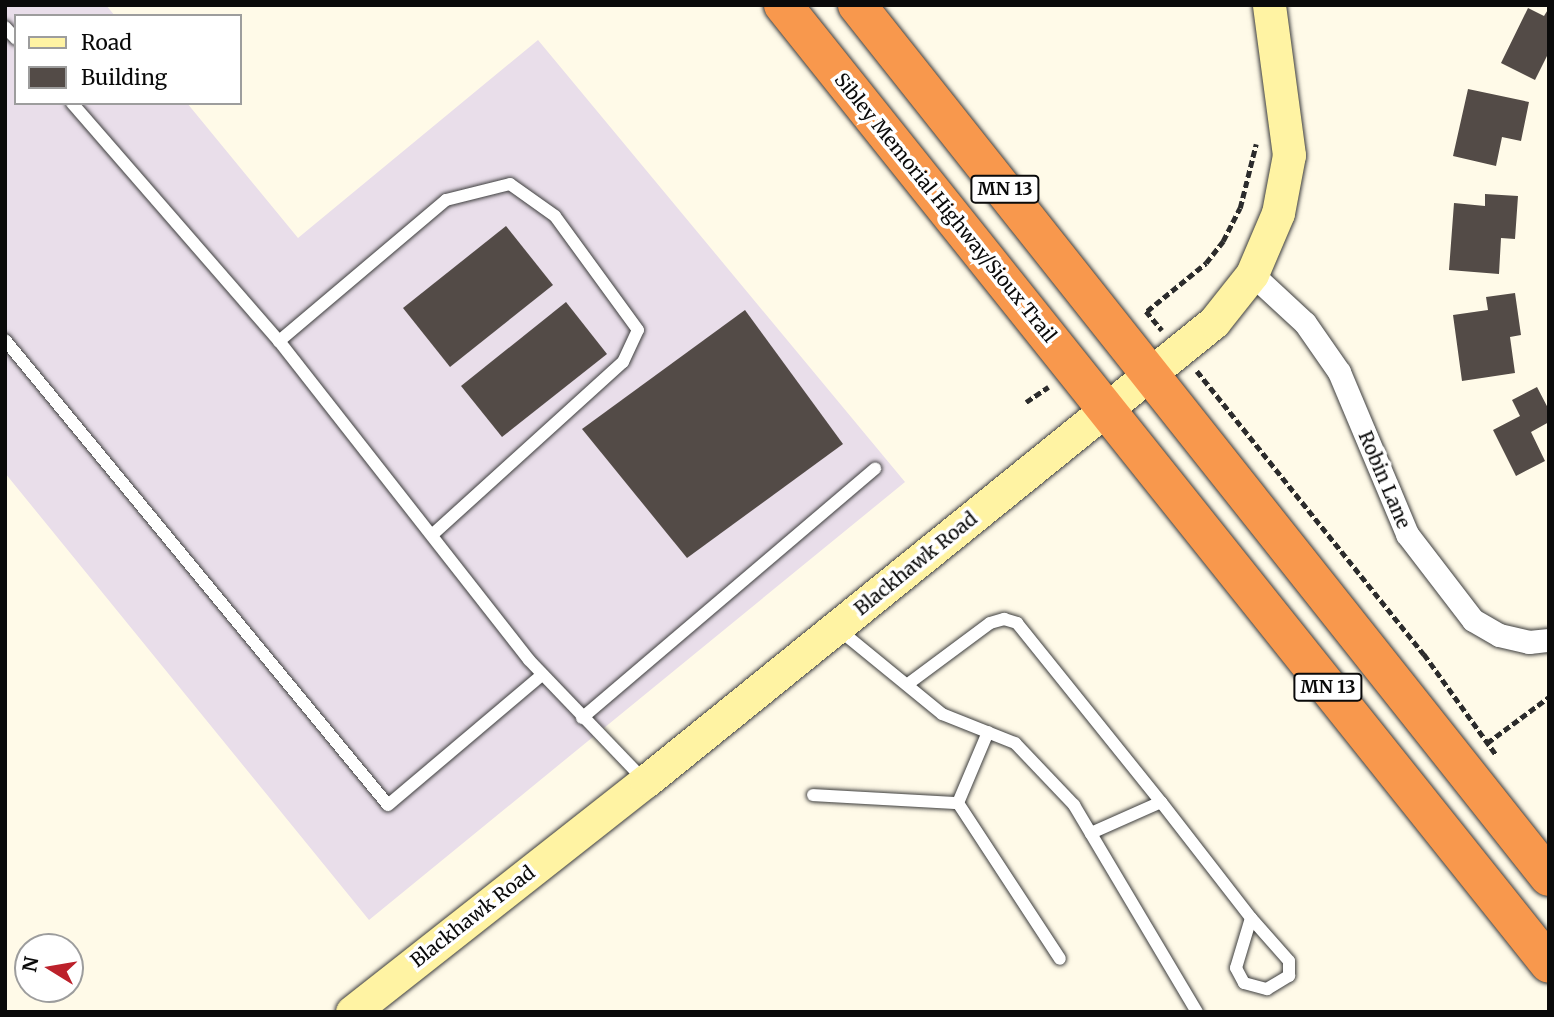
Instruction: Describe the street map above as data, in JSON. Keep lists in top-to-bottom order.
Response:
{
  "streets": {
    "highway": ["MN 13", "Sibley Memorial Highway/Sioux Trail"],
    "street": ["Robin Lane", "Blackhawk Road"]
  },
  "crossings": [
    ["MN 13", "Sibley Memorial Highway/Sioux Trail"],
    ["MN 13", "Blackhawk Road"],
    ["Sibley Memorial Highway/Sioux Trail", "Blackhawk Road"],
    ["Robin Lane", "Blackhawk Road"]
  ],
  "legend": ["Road", "Building"],
  "north": "left"
}
